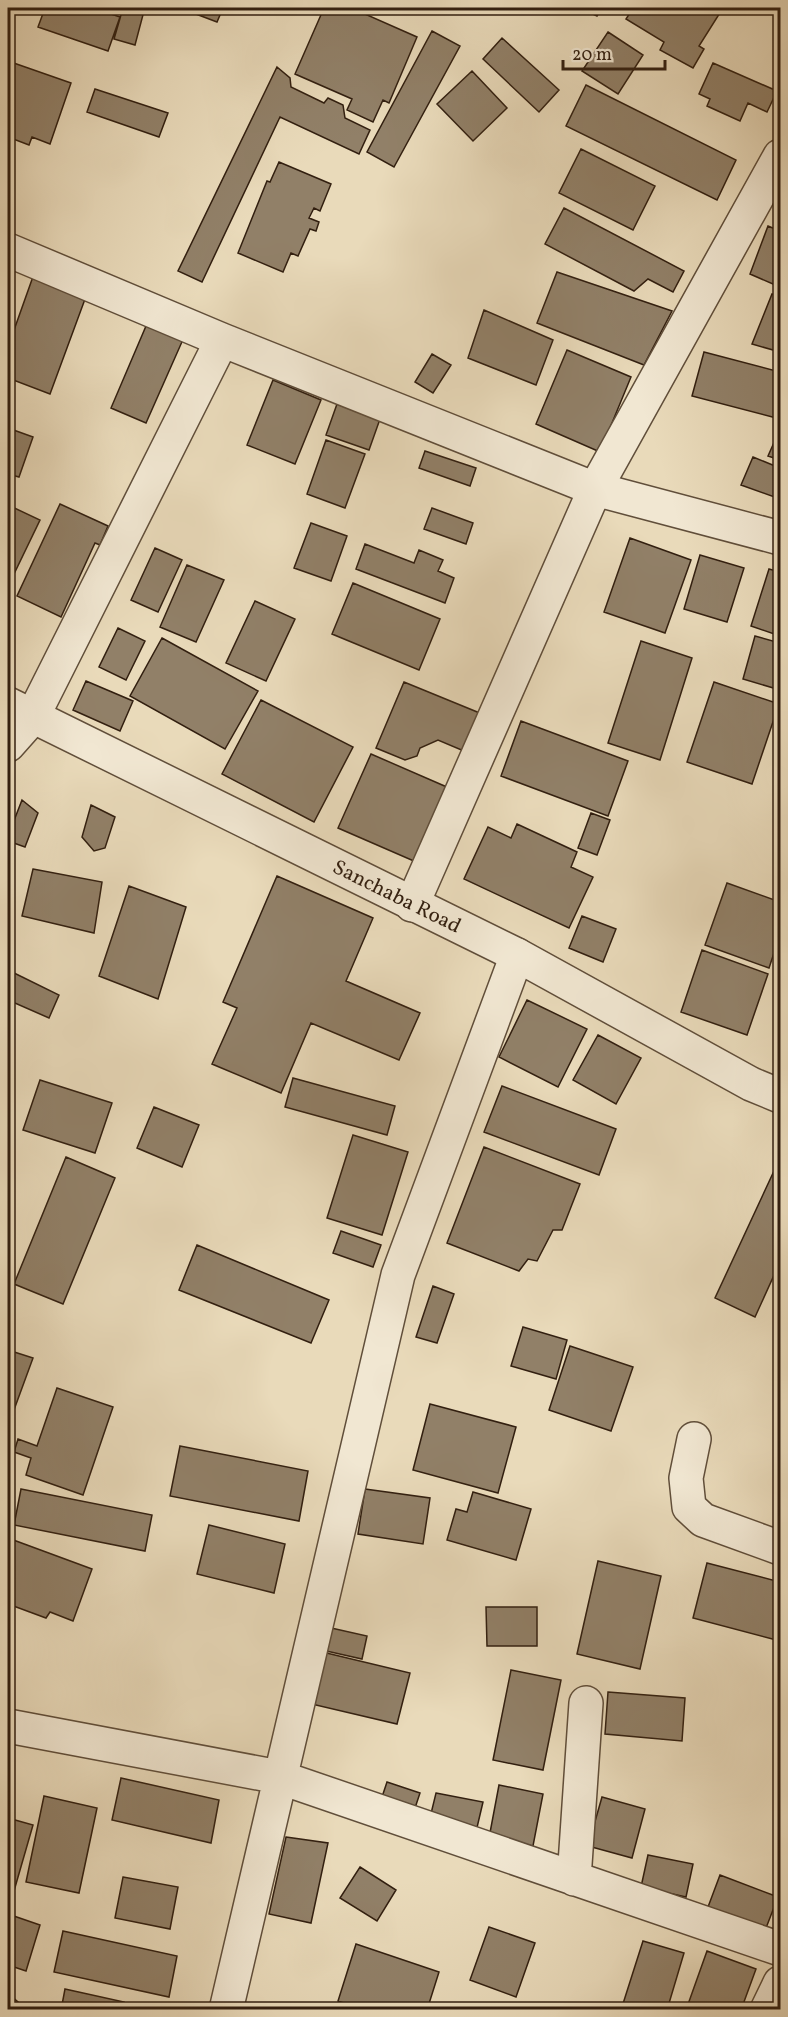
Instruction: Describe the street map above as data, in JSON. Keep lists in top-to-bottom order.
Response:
{
  "streets": {
    "street": ["Sanchaba Road"]
  },
  "scale_bar": "20 m"
}
